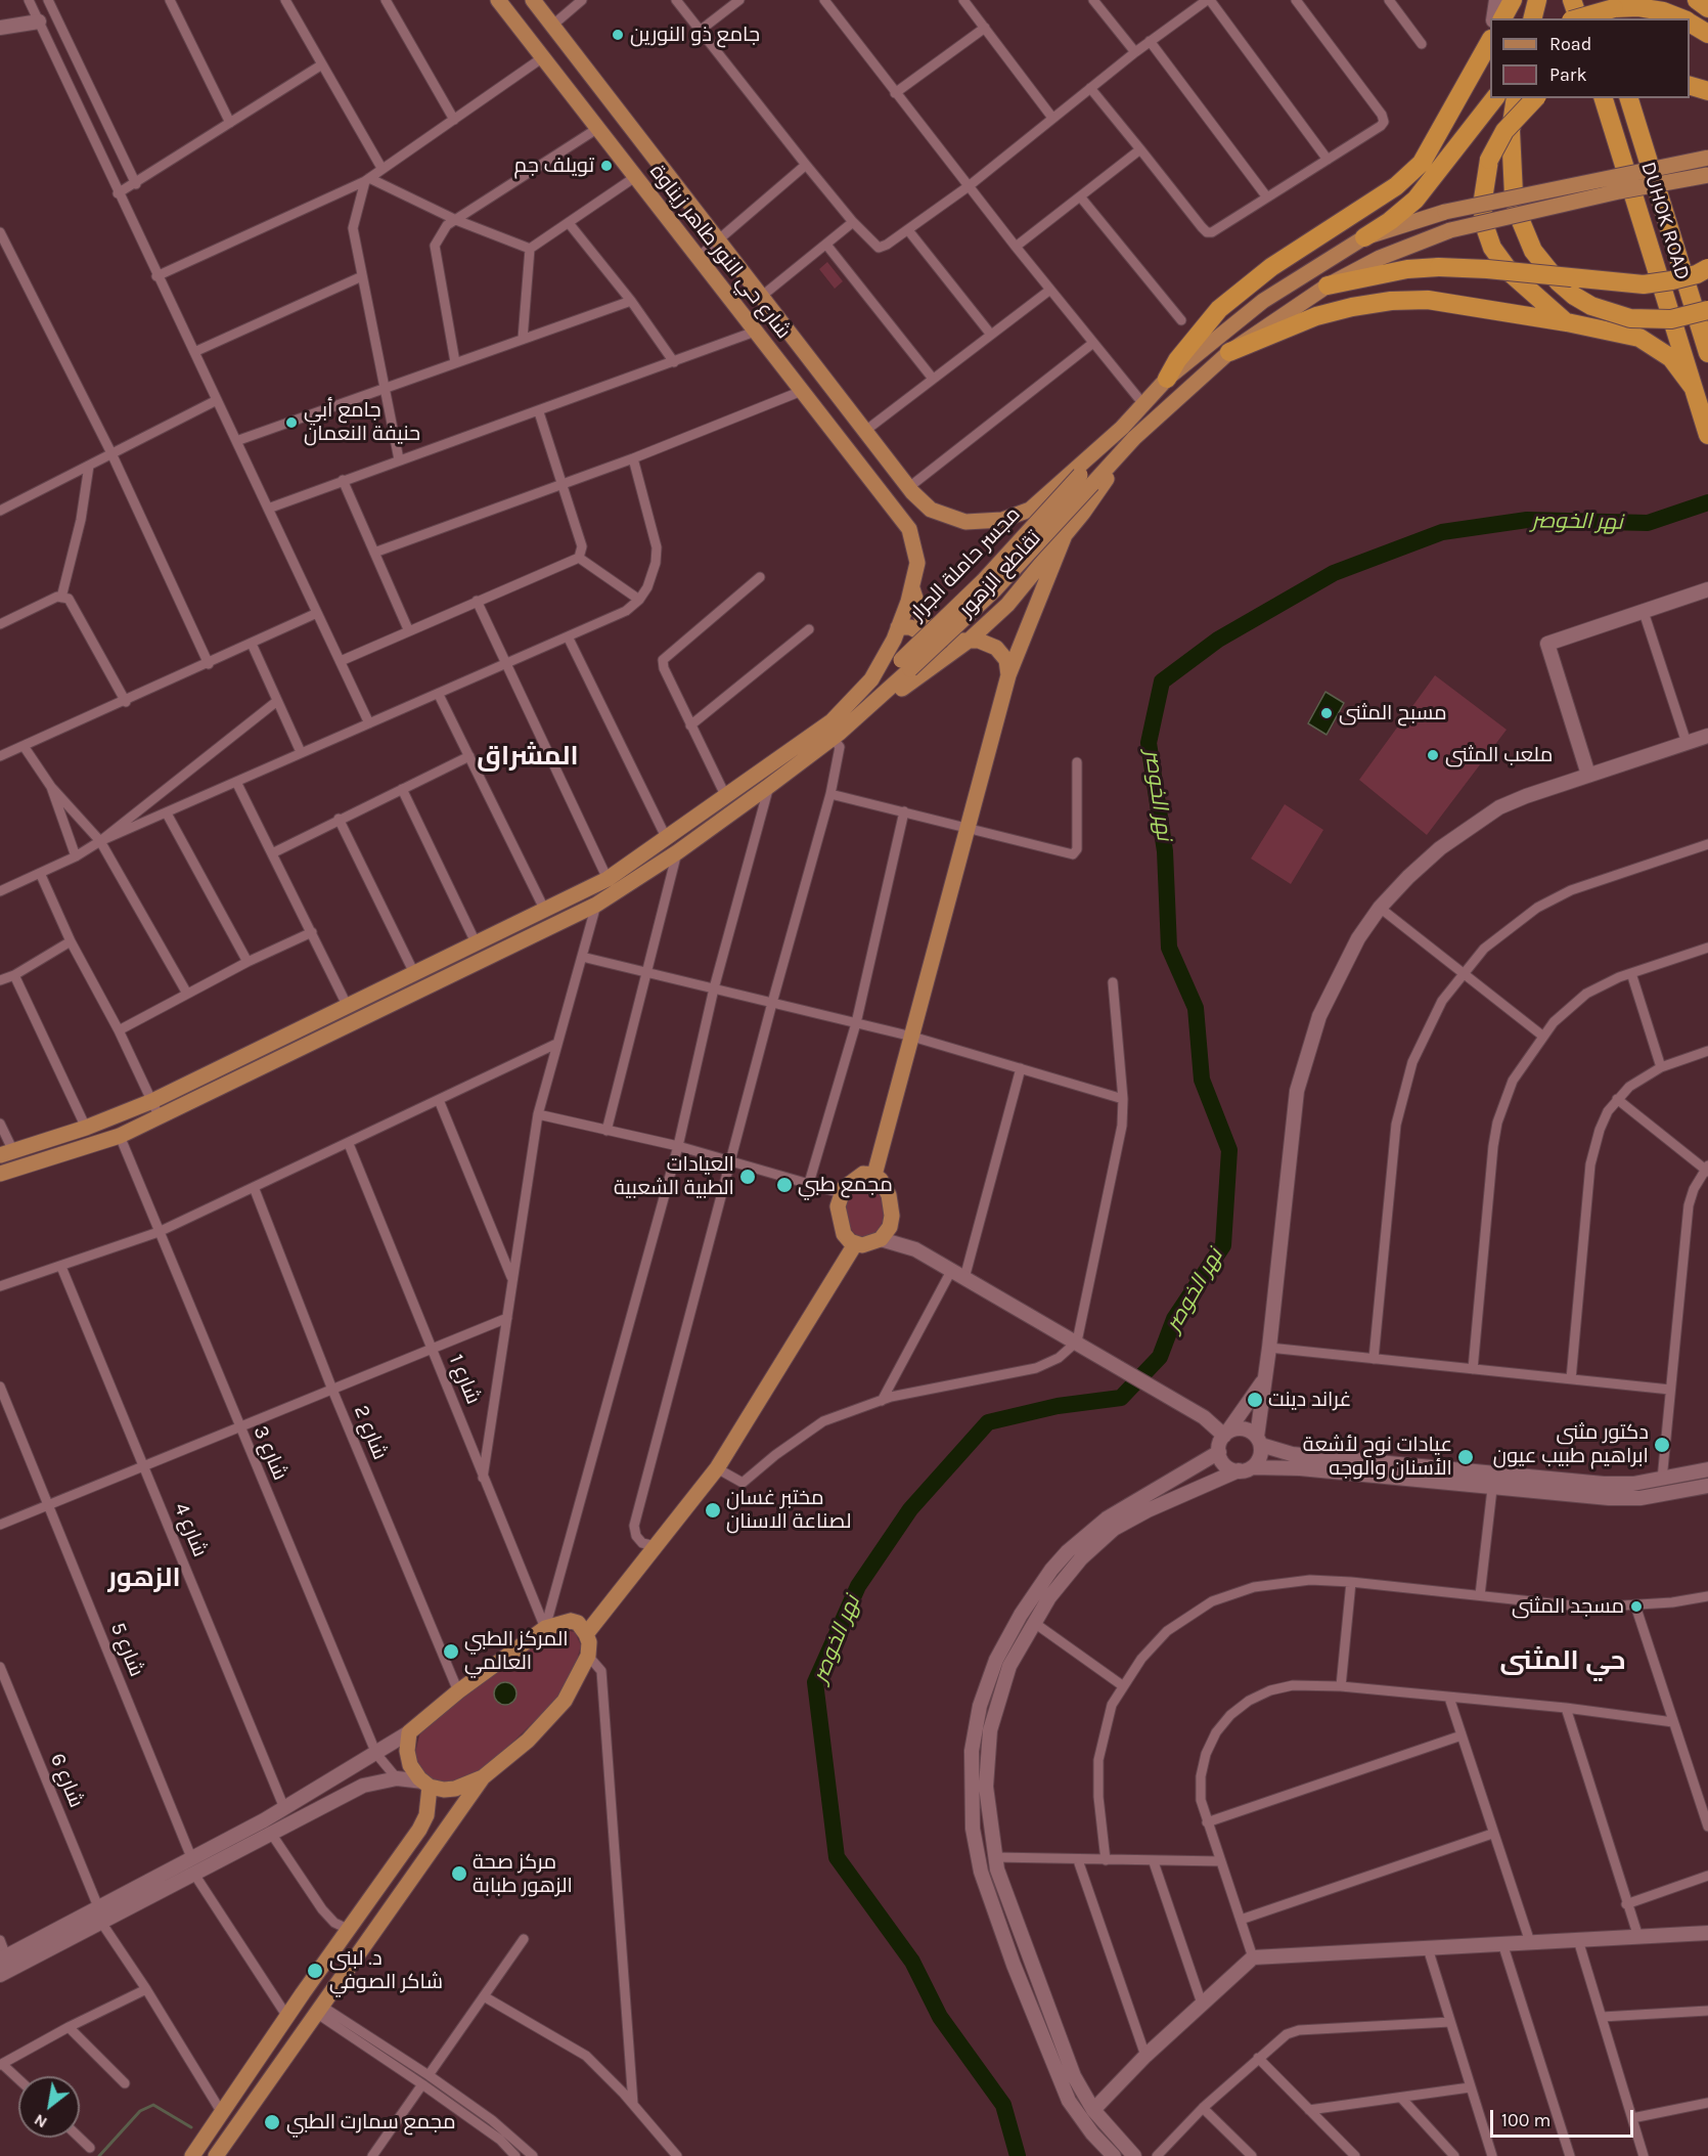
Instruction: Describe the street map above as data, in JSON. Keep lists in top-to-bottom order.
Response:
{
  "streets": {
    "highway": ["DUHOK ROAD"],
    "main road": ["شارع حي النور طاهر زيناوة", "مجسر حاملة الجرار", "تقاطع الزهور"],
    "street": [
      "شارع 1",
      "شارع 2",
      "شارع 3",
      "شارع 4",
      "شارع 5",
      "شارع 6"
    ]
  },
  "crossings": [
    ["مجسر حاملة الجرار", "تقاطع الزهور"]
  ],
  "districts": ["المشراق", "الزهور", "حي المثنى"],
  "water": ["نهر الخوصر"],
  "places": [
    "جامع ذو النورين",
    "تويلف جم",
    "جامع أبي حنيفة النعمان",
    "مسبح المثنى",
    "ملعب المثنى",
    "العيادات الطبية الشعبية",
    "مجمع طبي",
    "غراند دينت",
    "دكتور مثنى ابراهيم طبيب عيون",
    "عيادات نوح لأشعة الأسنان والوجه",
    "مختبر غسان لصناعة الاسنان",
    "مسجد المثنى",
    "المركز الطبي العالمي",
    "مركز صحة الزهور طبابة",
    "د. لبنى شاكر الصوفي",
    "مجمع سمارت الطبي"
  ],
  "legend": ["Road", "Park"],
  "scale_bar": "100 m",
  "north": "bottom left"
}
